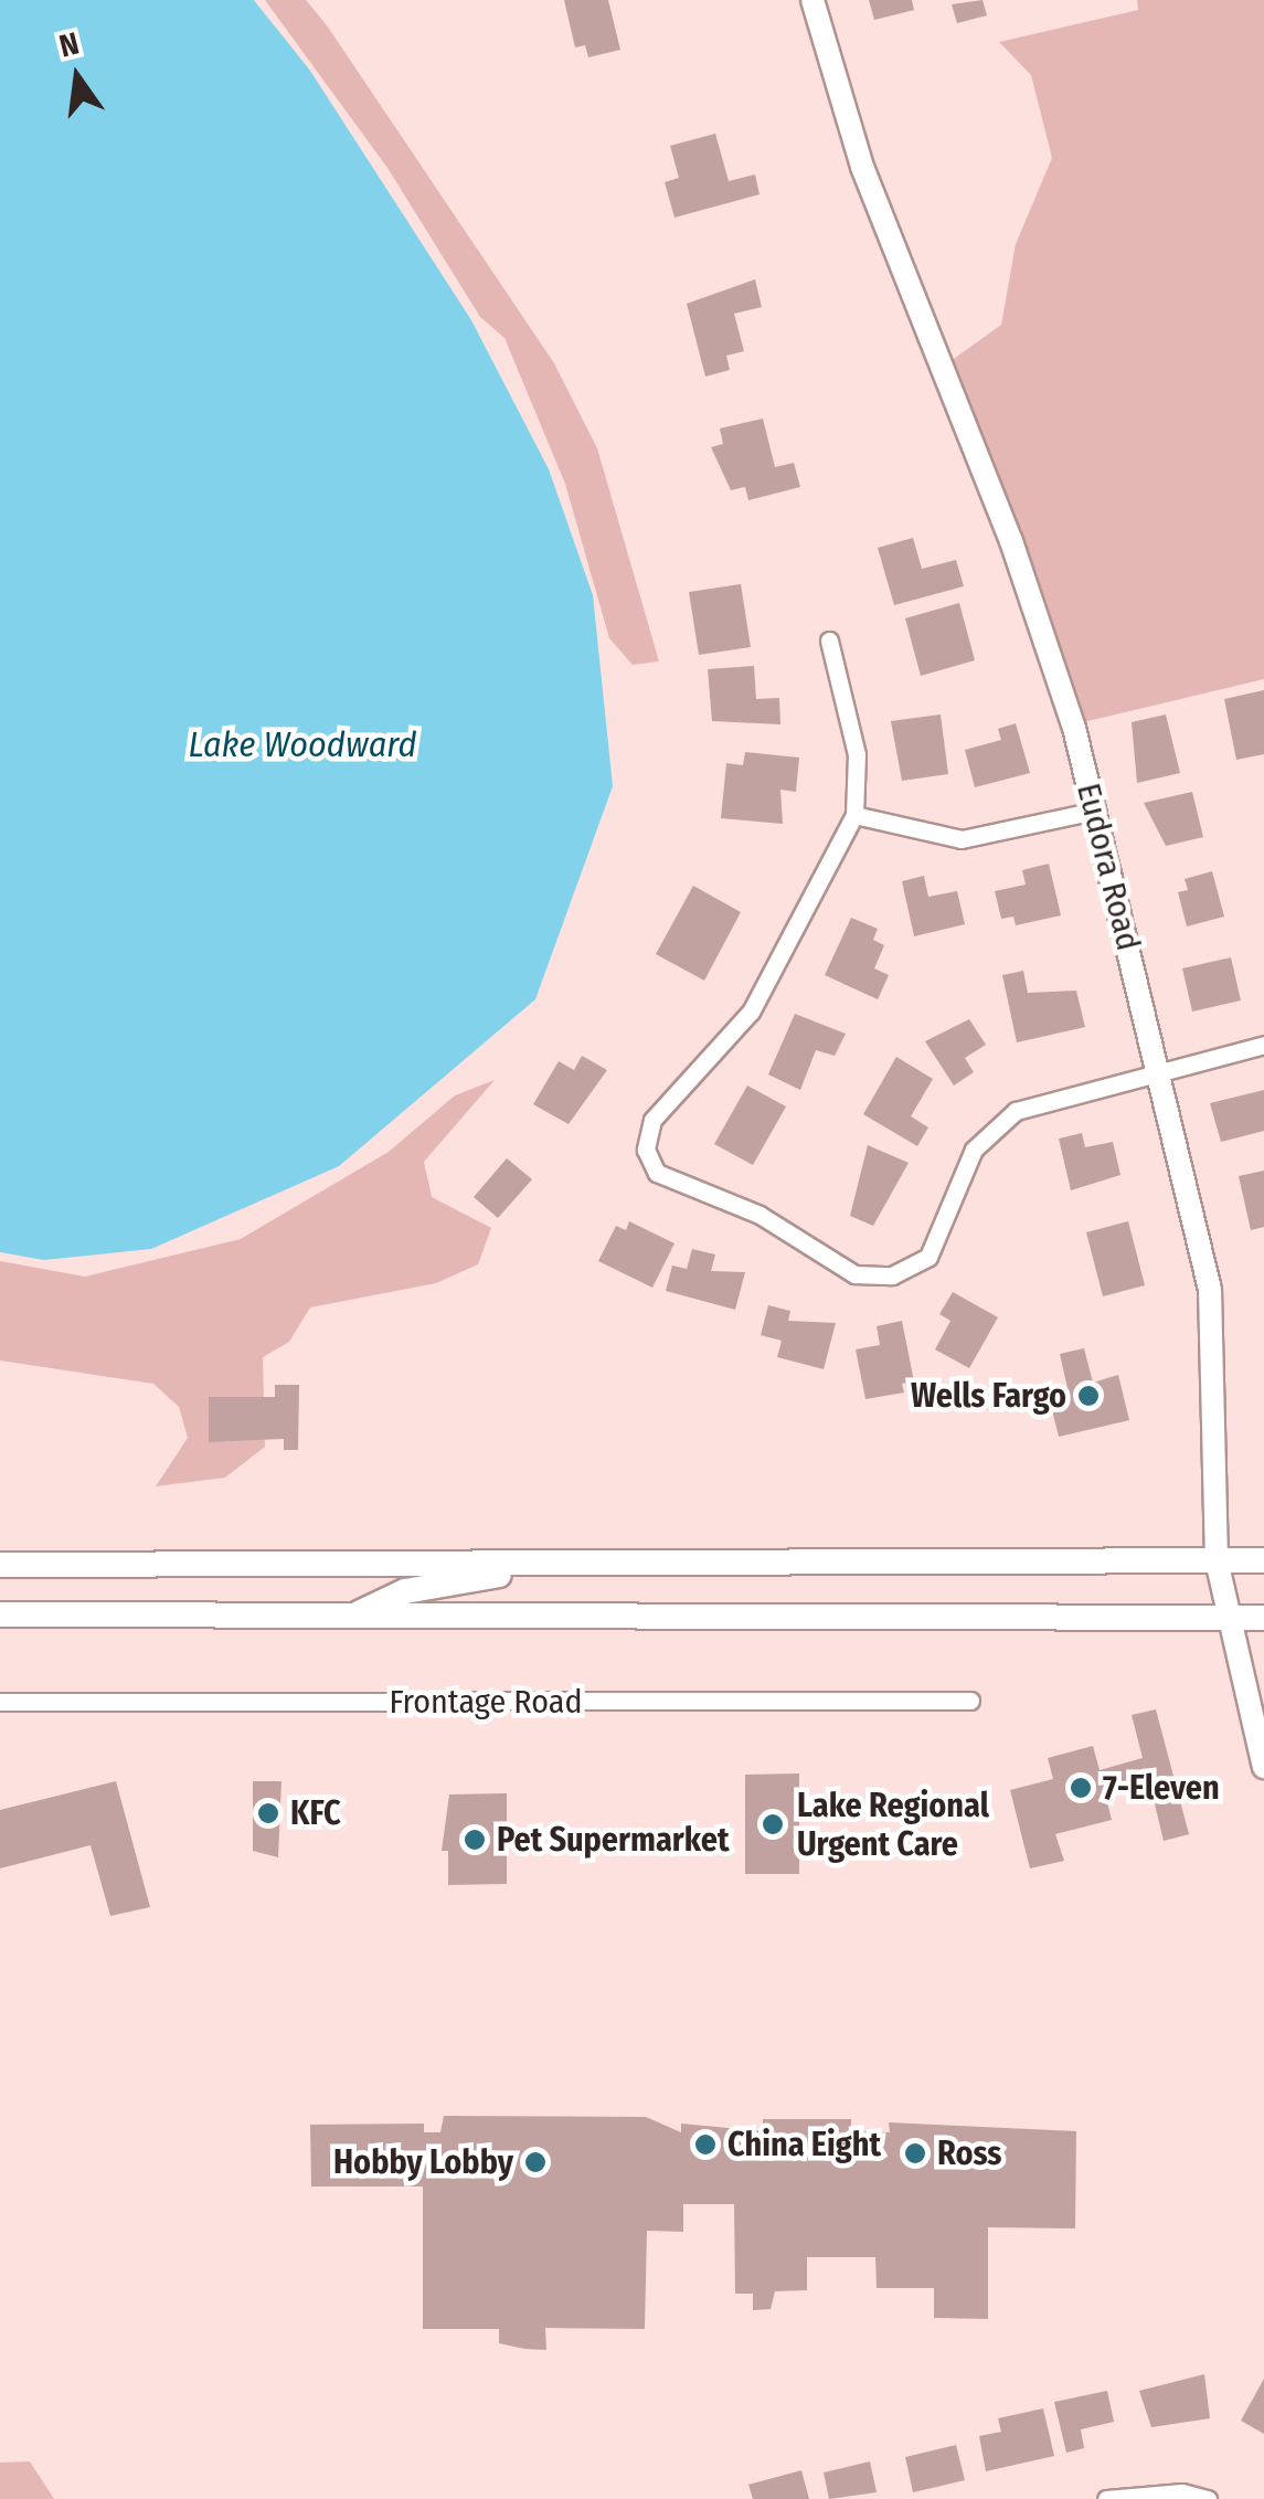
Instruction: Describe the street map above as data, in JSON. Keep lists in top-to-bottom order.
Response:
{
  "streets": {
    "street": ["Eudora Road", "Frontage Road"]
  },
  "water": ["Lake Woodward"],
  "places": [
    "Wells Fargo",
    "7-Eleven",
    "KFC",
    "Lake Regional Urgent Care",
    "Pet Supermarket",
    "China Eight",
    "Ross",
    "Hobby Lobby"
  ],
  "north": "top"
}
